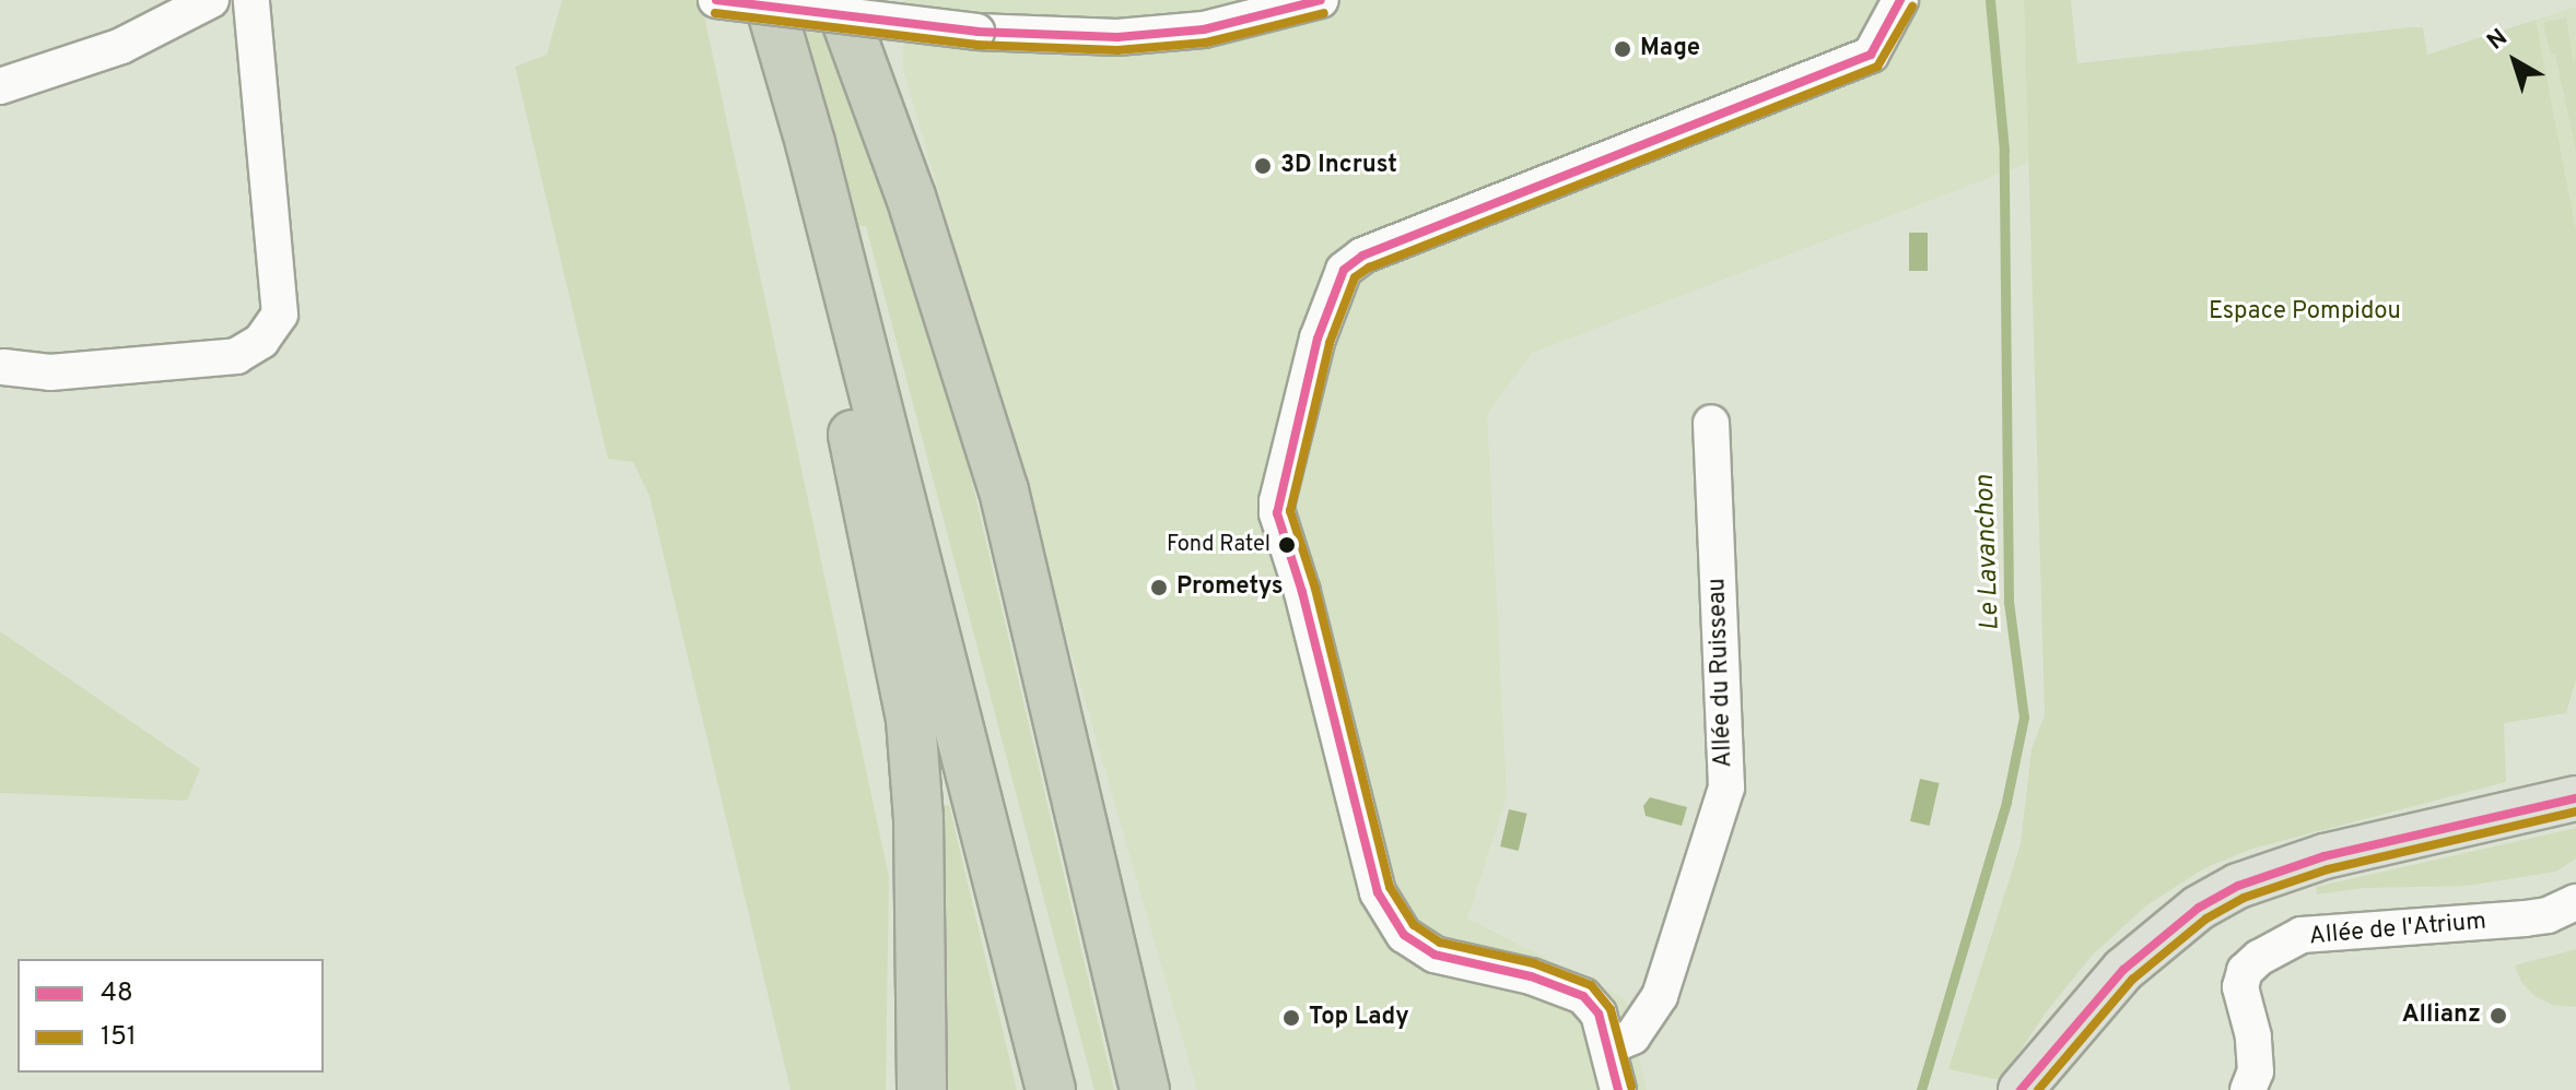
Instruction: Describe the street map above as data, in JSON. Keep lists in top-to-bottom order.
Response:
{
  "streets": {
    "street": ["Allée du Ruisseau", "Allée de l'Atrium"]
  },
  "water": ["Le Lavanchon"],
  "parks": ["Espace Pompidou"],
  "places": [
    "Mage",
    "3D Incrust",
    "Fond Ratel",
    "Prometys",
    "Allianz",
    "Top Lady"
  ],
  "lines": ["transit line 48", "transit line 151"],
  "legend": ["48", "151"],
  "north": "top left"
}
